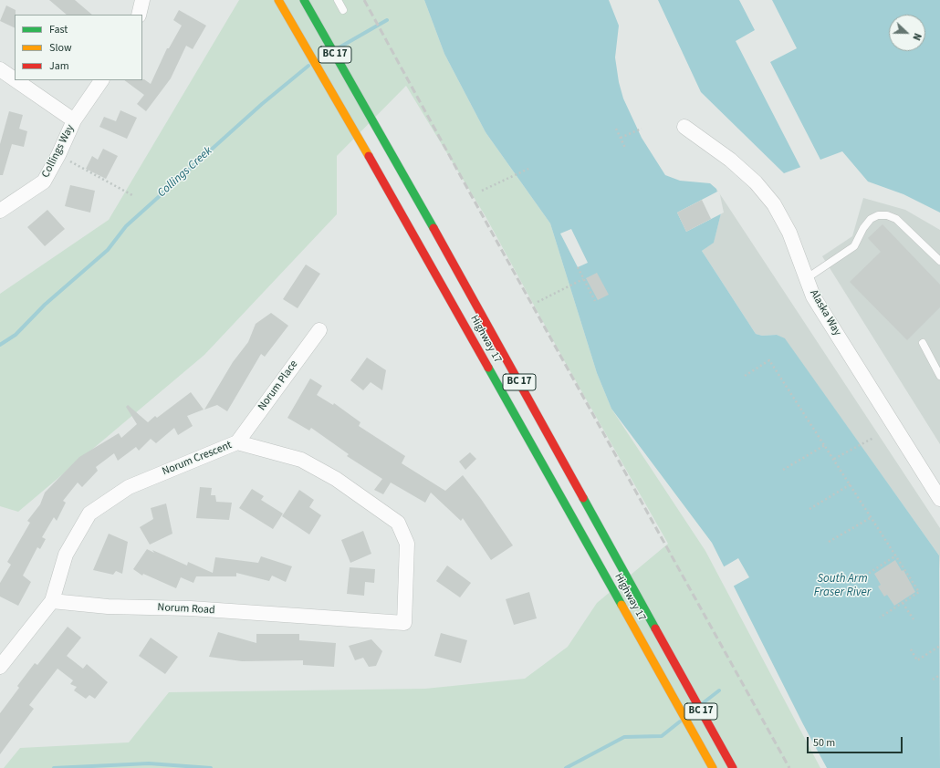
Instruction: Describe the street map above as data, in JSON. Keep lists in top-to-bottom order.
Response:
{
  "streets": {
    "highway": ["BC 17", "Highway 17"],
    "street": [
      "Collings Way",
      "Alaska Way",
      "Norum Place",
      "Norum Crescent",
      "Norum Road"
    ]
  },
  "crossings": [
    ["Norum Place", "Norum Crescent"],
    ["Norum Crescent", "Norum Road"]
  ],
  "water": ["Collings Creek", "South Arm Fraser River"],
  "legend": ["Fast", "Slow", "Jam"],
  "scale_bar": "50 m",
  "north": "right"
}
